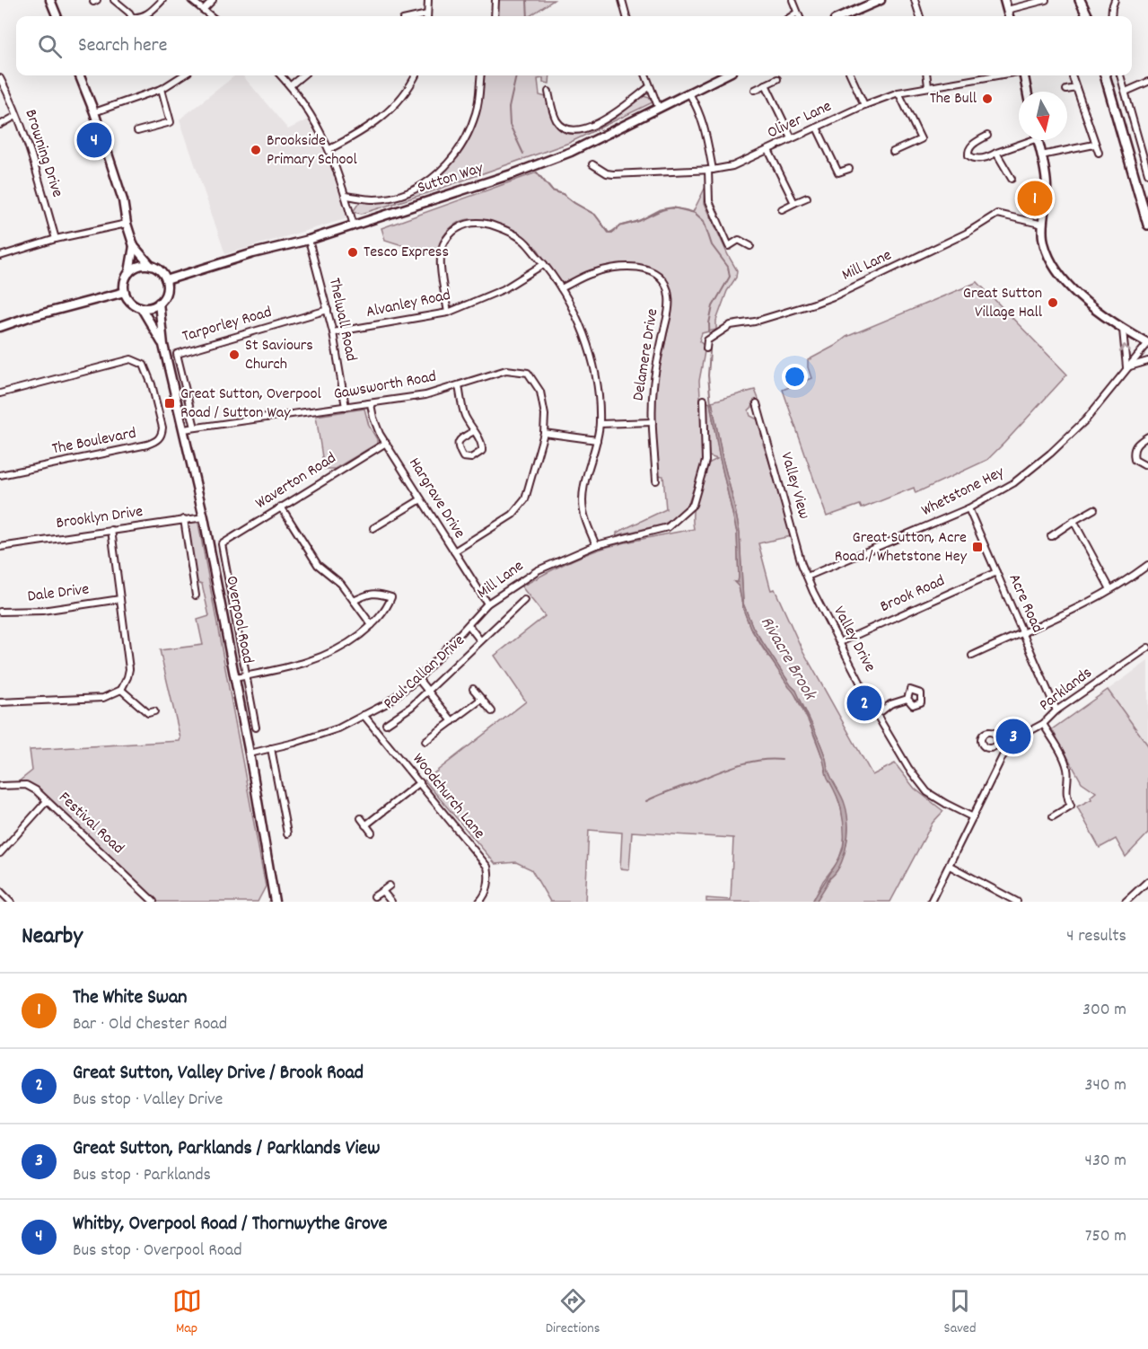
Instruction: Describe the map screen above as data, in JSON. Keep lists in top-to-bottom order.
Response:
{
  "streets": {
    "main road": ["Sutton Way", "Overpool Road"],
    "street": [
      "Oliver Lane",
      "Browning Drive",
      "Mill Lane",
      "Alvanley Road",
      "Thelwall Road",
      "Tarporley Road",
      "Delamere Drive",
      "Gawsworth Road",
      "The Boulevard",
      "Waverton Road",
      "Valley View",
      "Whetstone Hey",
      "Hargrave Drive",
      "Brooklyn Drive",
      "Dale Drive",
      "Brook Road",
      "Acre Road",
      "Valley Drive",
      "Paul Callan Drive",
      "Parklands",
      "Woodchurch Lane",
      "Festival Road"
    ]
  },
  "crossings": [
    ["Sutton Way", "Thelwall Road"],
    ["Sutton Way", "Overpool Road"],
    ["Mill Lane", "Hargrave Drive"],
    ["Mill Lane", "Overpool Road"],
    ["Mill Lane", "Paul Callan Drive"],
    ["Mill Lane", "Woodchurch Lane"],
    ["Alvanley Road", "Thelwall Road"],
    ["Thelwall Road", "Tarporley Road"],
    ["Thelwall Road", "Gawsworth Road"],
    ["Tarporley Road", "Gawsworth Road"],
    ["Gawsworth Road", "Hargrave Drive"],
    ["Gawsworth Road", "Overpool Road"],
    ["Waverton Road", "Hargrave Drive"],
    ["Waverton Road", "Overpool Road"],
    ["Valley View", "Whetstone Hey"],
    ["Valley View", "Valley Drive"],
    ["Whetstone Hey", "Acre Road"],
    ["Whetstone Hey", "Valley Drive"],
    ["Brooklyn Drive", "Overpool Road"],
    ["Brook Road", "Acre Road"],
    ["Brook Road", "Valley Drive"],
    ["Acre Road", "Parklands"],
    ["Valley Drive", "Parklands"]
  ],
  "water": ["Rivacre Brook"],
  "places": {
    "other": [
      "The Bull",
      "Brookside Primary School",
      "Tesco Express",
      "Great Sutton Village Hall",
      "St Saviours Church"
    ],
    "transit": ["Great Sutton, Overpool Road / Sutton Way", "Great Sutton, Acre Road / Whetstone Hey"]
  },
  "north": "bottom",
  "page": {
    "search": "Search here",
    "pins": [
      "4",
      "1",
      "2",
      "3"
    ],
    "heading": ["Nearby", "4 results"],
    "list": [
      {
        "mark": "1",
        "name": "The White Swan",
        "note": "Bar · Old Chester Road",
        "value": "300 m"
      },
      {
        "mark": "2",
        "name": "Great Sutton, Valley Drive / Brook Road",
        "note": "Bus stop · Valley Drive",
        "value": "340 m"
      },
      {
        "mark": "3",
        "name": "Great Sutton, Parklands / Parklands View",
        "note": "Bus stop · Parklands",
        "value": "430 m"
      },
      {
        "mark": "4",
        "name": "Whitby, Overpool Road / Thornwythe Grove",
        "note": "Bus stop · Overpool Road",
        "value": "750 m"
      }
    ],
    "nav": ["Map", "Directions", "Saved"]
  }
}
